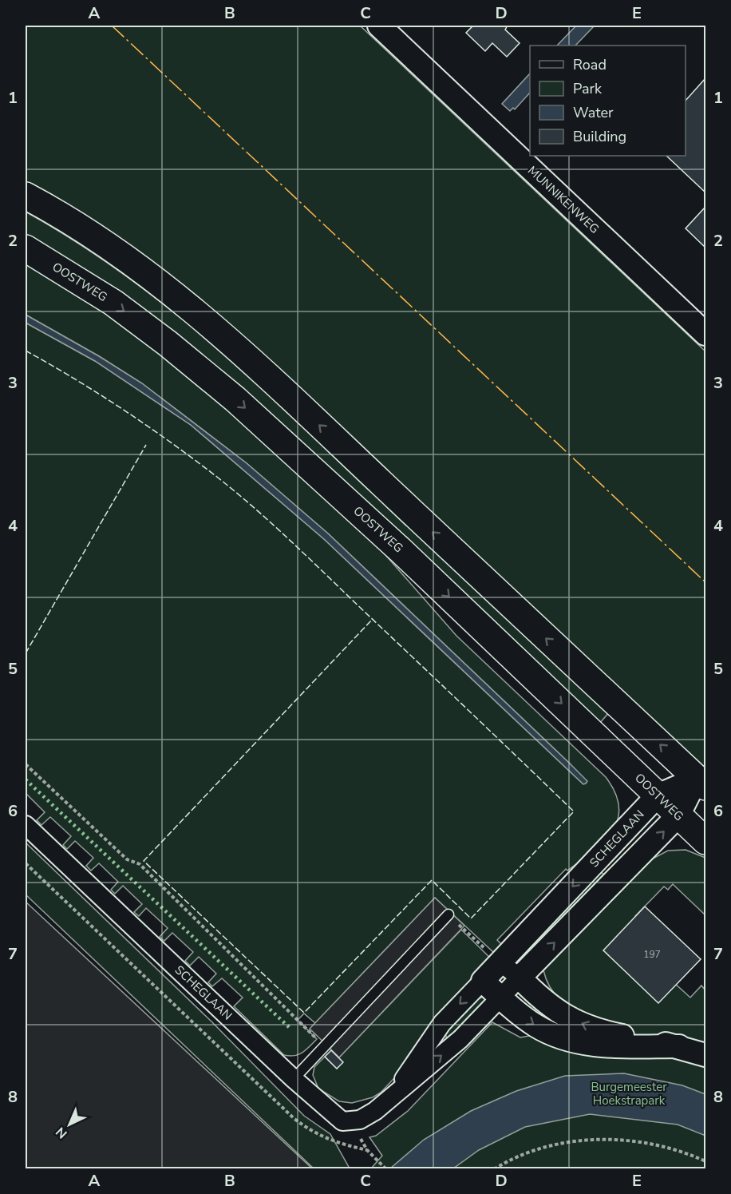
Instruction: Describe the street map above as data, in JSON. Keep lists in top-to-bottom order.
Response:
{
  "streets": {
    "main road": ["OOSTWEG"],
    "street": ["MUNNIKENWEG", "SCHEGLAAN"]
  },
  "crossings": [
    ["OOSTWEG", "SCHEGLAAN"]
  ],
  "parks": ["Burgemeester Hoekstrapark"],
  "house_numbers": ["197"],
  "legend": [
    "Road",
    "Park",
    "Water",
    "Building"
  ],
  "north": "bottom left",
  "grid": {
    "columns": [
      "A",
      "B",
      "C",
      "D",
      "E"
    ],
    "rows": [
      "1",
      "2",
      "3",
      "4",
      "5",
      "6",
      "7",
      "8"
    ]
  }
}
